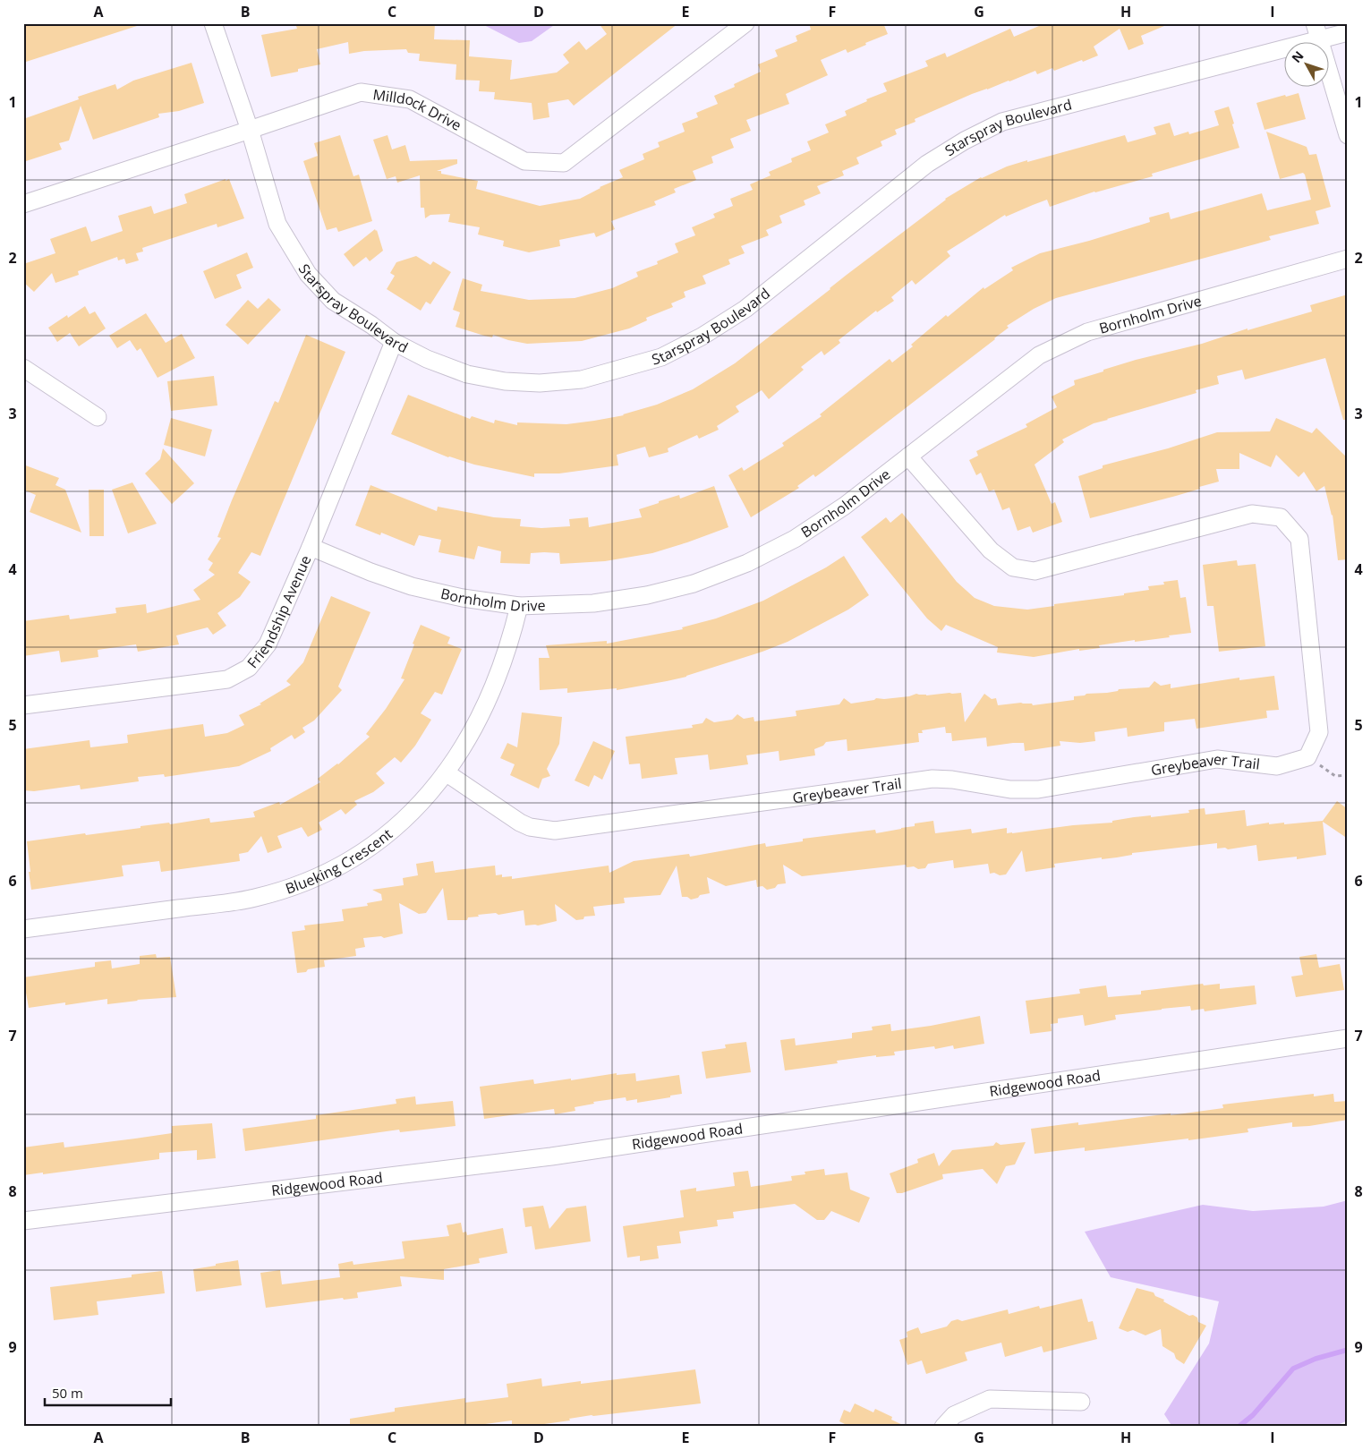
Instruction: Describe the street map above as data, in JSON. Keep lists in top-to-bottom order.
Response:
{
  "streets": {
    "street": [
      "Milldock Drive",
      "Starspray Boulevard",
      "Bornholm Drive",
      "Friendship Avenue",
      "Greybeaver Trail",
      "Blueking Crescent",
      "Ridgewood Road"
    ]
  },
  "crossings": [
    ["Milldock Drive", "Starspray Boulevard"],
    ["Starspray Boulevard", "Friendship Avenue"],
    ["Bornholm Drive", "Friendship Avenue"],
    ["Bornholm Drive", "Blueking Crescent"],
    ["Greybeaver Trail", "Blueking Crescent"]
  ],
  "scale_bar": "50 m",
  "north": "top left",
  "grid": {
    "columns": [
      "A",
      "B",
      "C",
      "D",
      "E",
      "F",
      "G",
      "H",
      "I"
    ],
    "rows": [
      "1",
      "2",
      "3",
      "4",
      "5",
      "6",
      "7",
      "8",
      "9"
    ]
  }
}
